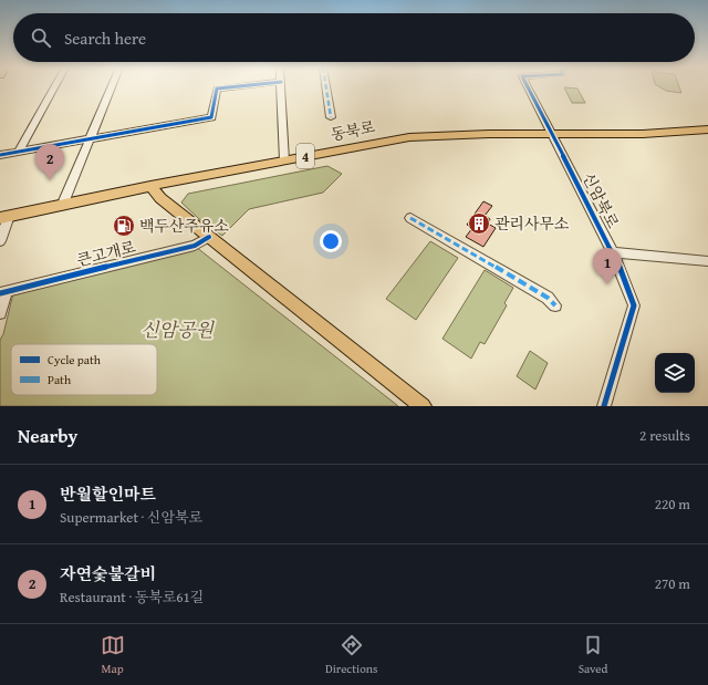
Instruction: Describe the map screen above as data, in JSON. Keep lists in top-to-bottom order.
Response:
{
  "streets": {
    "main road": ["동북로", "4"],
    "street": ["신암북로", "큰고개로"]
  },
  "crossings": [
    ["동북로", "신암북로"]
  ],
  "parks": ["신암공원"],
  "places": {
    "building": ["관리사무소"],
    "fuel station": ["백두산주유소"]
  },
  "legend": ["Cycle path", "Path"],
  "page": {
    "search": "Search here",
    "pins": ["2", "1"],
    "heading": ["Nearby", "2 results"],
    "list": [
      {
        "mark": "1",
        "name": "반월할인마트",
        "note": "Supermarket · 신암북로",
        "value": "220 m"
      },
      {
        "mark": "2",
        "name": "자연숯불갈비",
        "note": "Restaurant · 동북로61길",
        "value": "270 m"
      }
    ],
    "nav": ["Map", "Directions", "Saved"]
  }
}
